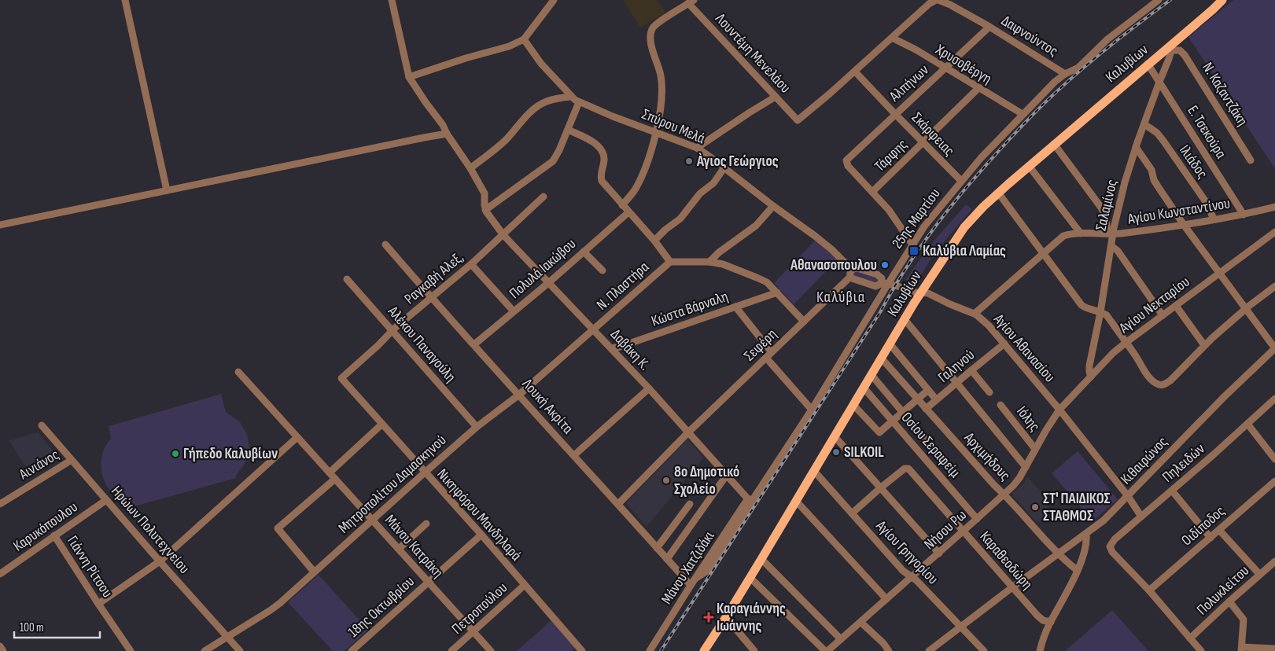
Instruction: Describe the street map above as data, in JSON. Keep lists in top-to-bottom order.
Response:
{
  "streets": {
    "main road": ["Καλυβίων"],
    "street": [
      "Δαφνούντος",
      "Λουντέμη Μενελάου",
      "Χρυσοβέργη",
      "Αλπήνων",
      "Ν. Καζαντζάκη",
      "Σπύρου Μελά",
      "Ε. Τσεκούρα",
      "Σκάρφειας",
      "Τάρφης",
      "Ιλιάδος",
      "Σαλαμίνος",
      "Αγίου Κωνσταντίνου",
      "25ης Μαρτίου",
      "Πολυλά Ιακώβου",
      "Ραγκαβή Αλεξ,",
      "Ν. Πλαστήρα",
      "Αγίου Νεκταρίου",
      "Κώστα Βάρναλη",
      "Αλέκου Παναγούλη",
      "Σεφέρη",
      "Αγίου Αθανασίου",
      "Δαβάκη Κ.",
      "Γαληνού",
      "Λουκή Ακρίτα",
      "Ιόλης",
      "Οσίου Σεραφείμ",
      "Αρχιμήδους",
      "Κιθαιρώνος",
      "Πηλειδών",
      "Αινιάνος",
      "Μητροπολίτου Δαμασκηνού",
      "Νικηφόρου Μανδηλαρά",
      "Οιδίποδος",
      "Καρυκόπουλου",
      "Ηρώων Πολυτεχνείου",
      "Νήσου Ρω",
      "Μάνου Κατράκη",
      "Αγίου Γρηγορίου",
      "Καραθεοδώρη",
      "Γιάννη Ρίτσου",
      "Μάνου Χατζιδάκι",
      "Πολυκλείτου",
      "18ης Οκτωβρίου",
      "Πετροπούλου"
    ]
  },
  "crossings": [
    ["Δαφνούντος", "Αλπήνων"],
    ["Δαφνούντος", "25ης Μαρτίου"],
    ["Λουντέμη Μενελάου", "Σκάρφειας"],
    ["Καλυβίων", "Ν. Καζαντζάκη"],
    ["Καλυβίων", "Ε. Τσεκούρα"],
    ["Καλυβίων", "Σαλαμίνος"],
    ["Καλυβίων", "Αγίου Αθανασίου"],
    ["Καλυβίων", "Γαληνού"],
    ["Καλυβίων", "Οσίου Σεραφείμ"],
    ["Καλυβίων", "Αρχιμήδους"],
    ["Καλυβίων", "Αγίου Γρηγορίου"],
    ["Χρυσοβέργη", "Αλπήνων"],
    ["Χρυσοβέργη", "Τάρφης"],
    ["Χρυσοβέργη", "25ης Μαρτίου"],
    ["Αλπήνων", "Σκάρφειας"],
    ["Αλπήνων", "Τάρφης"],
    ["Ν. Καζαντζάκη", "Σαλαμίνος"],
    ["Σπύρου Μελά", "Σεφέρη"],
    ["Ε. Τσεκούρα", "Σαλαμίνος"],
    ["Ε. Τσεκούρα", "Αγίου Κωνσταντίνου"],
    ["Σκάρφειας", "Τάρφης"],
    ["Σκάρφειας", "25ης Μαρτίου"],
    ["Ιλιάδος", "Σαλαμίνος"],
    ["Ιλιάδος", "Αγίου Κωνσταντίνου"],
    ["Σαλαμίνος", "Αγίου Κωνσταντίνου"],
    ["Σαλαμίνος", "Αγίου Νεκταρίου"],
    ["Αγίου Κωνσταντίνου", "Αγίου Αθανασίου"],
    ["25ης Μαρτίου", "Αγίου Αθανασίου"],
    ["25ης Μαρτίου", "Δαβάκη Κ."],
    ["25ης Μαρτίου", "Μάνου Χατζιδάκι"],
    ["Πολυλά Ιακώβου", "Δαβάκη Κ."],
    ["Πολυλά Ιακώβου", "Λουκή Ακρίτα"],
    ["Ραγκαβή Αλεξ,", "Αλέκου Παναγούλη"],
    ["Ραγκαβή Αλεξ,", "Δαβάκη Κ."],
    ["Ραγκαβή Αλεξ,", "Λουκή Ακρίτα"],
    ["Ραγκαβή Αλεξ,", "Νικηφόρου Μανδηλαρά"],
    ["Ν. Πλαστήρα", "Δαβάκη Κ."],
    ["Ν. Πλαστήρα", "Μητροπολίτου Δαμασκηνού"],
    ["Αγίου Νεκταρίου", "Αγίου Αθανασίου"],
    ["Αγίου Νεκταρίου", "Νήσου Ρω"],
    ["Κώστα Βάρναλη", "Δαβάκη Κ."],
    ["Αλέκου Παναγούλη", "Μητροπολίτου Δαμασκηνού"],
    ["Σεφέρη", "Δαβάκη Κ."],
    ["Σεφέρη", "Λουκή Ακρίτα"],
    ["Αγίου Αθανασίου", "Γαληνού"],
    ["Αγίου Αθανασίου", "Κιθαιρώνος"],
    ["Αγίου Αθανασίου", "Πηλειδών"],
    ["Αγίου Αθανασίου", "Νήσου Ρω"],
    ["Δαβάκη Κ.", "Μητροπολίτου Δαμασκηνού"],
    ["Δαβάκη Κ.", "Μάνου Χατζιδάκι"],
    ["Γαληνού", "Οσίου Σεραφείμ"],
    ["Γαληνού", "Αρχιμήδους"],
    ["Λουκή Ακρίτα", "Μητροπολίτου Δαμασκηνού"],
    ["Λουκή Ακρίτα", "Μάνου Χατζιδάκι"],
    ["Ιόλης", "Νήσου Ρω"],
    ["Οσίου Σεραφείμ", "Νήσου Ρω"],
    ["Αρχιμήδους", "Κιθαιρώνος"],
    ["Αρχιμήδους", "Νήσου Ρω"],
    ["Κιθαιρώνος", "Αγίου Γρηγορίου"],
    ["Κιθαιρώνος", "Καραθεοδώρη"],
    ["Πηλειδών", "Οιδίποδος"],
    ["Αινιάνος", "Ηρώων Πολυτεχνείου"],
    ["Μητροπολίτου Δαμασκηνού", "Νικηφόρου Μανδηλαρά"],
    ["Μητροπολίτου Δαμασκηνού", "Ηρώων Πολυτεχνείου"],
    ["Μητροπολίτου Δαμασκηνού", "Μάνου Κατράκη"],
    ["Νικηφόρου Μανδηλαρά", "18ης Οκτωβρίου"],
    ["Νικηφόρου Μανδηλαρά", "Πετροπούλου"],
    ["Καρυκόπουλου", "Ηρώων Πολυτεχνείου"],
    ["Καρυκόπουλου", "Γιάννη Ρίτσου"],
    ["Νήσου Ρω", "Αγίου Γρηγορίου"],
    ["Νήσου Ρω", "Καραθεοδώρη"],
    ["Μάνου Κατράκη", "18ης Οκτωβρίου"],
    ["Μάνου Κατράκη", "Πετροπούλου"]
  ],
  "districts": ["Καλύβια"],
  "places": {
    "other": [
      "Ὰγιος Γεώργιος",
      "Αθανασοπουλου",
      "SILKOIL",
      "Γήπεδο Καλυβίων",
      "8ο Δημοτικό Σχολείο",
      "ΣΤ' ΠΑΙΔΙΚΟΣ ΣΤΑΘΜΟΣ"
    ],
    "transit": ["Καλύβια Λαμίας"],
    "health": ["Καραγιάννης Ιωάννης"]
  },
  "scale_bar": "100 m"
}
